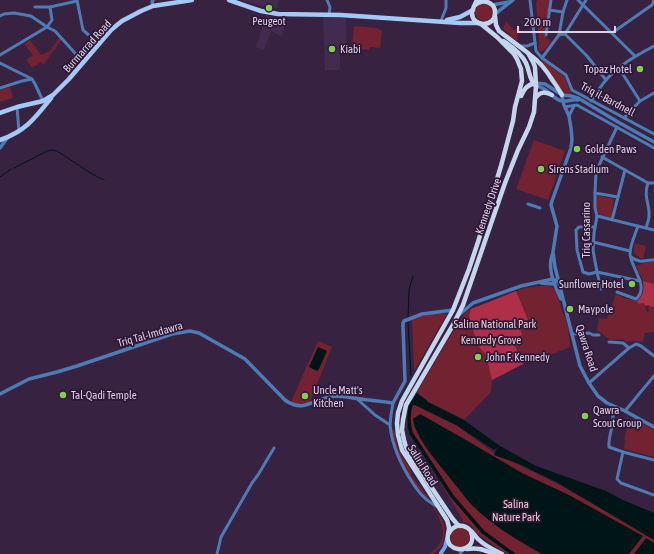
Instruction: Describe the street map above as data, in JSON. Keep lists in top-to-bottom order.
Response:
{
  "streets": {
    "highway": ["Kennedy Drive", "Salini Road"],
    "main road": ["Burmarrad Road"],
    "street": [
      "Triq il-Bardnell",
      "Triq Cassarino",
      "Triq Tal-Imdawra",
      "Qawra Road"
    ]
  },
  "crossings": [
    ["Kennedy Drive", "Salini Road"]
  ],
  "parks": ["Salina National Park", "Kennedy Grove", "Salina Nature Park"],
  "places": [
    "Peugeot",
    "Kiabi",
    "Topaz Hotel",
    "Golden Paws",
    "Sirens Stadium",
    "Sunflower Hotel",
    "Maypole",
    "John F. Kennedy",
    "Tal-Qadi Temple",
    "Uncle Matt's Kitchen",
    "Qawra Scout Group"
  ],
  "scale_bar": "200 m"
}
